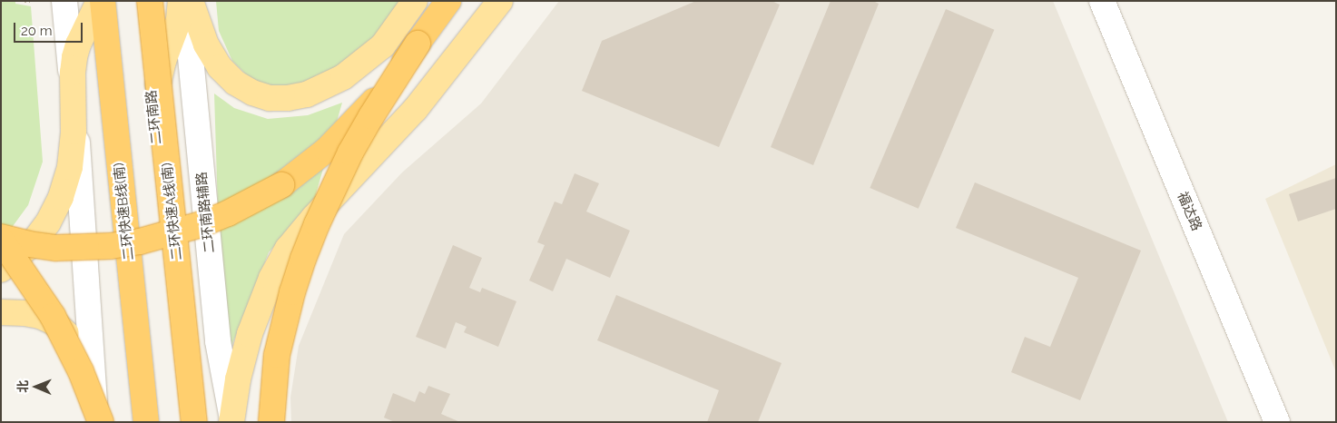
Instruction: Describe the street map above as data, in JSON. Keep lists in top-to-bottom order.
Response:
{
  "streets": {
    "highway": ["二环快速B线(南)", "二环快速A线(南)"],
    "main road": ["二环南路"],
    "street": ["福达路", "二环南路辅路"]
  },
  "scale_bar": "20 m",
  "north": "left"
}
